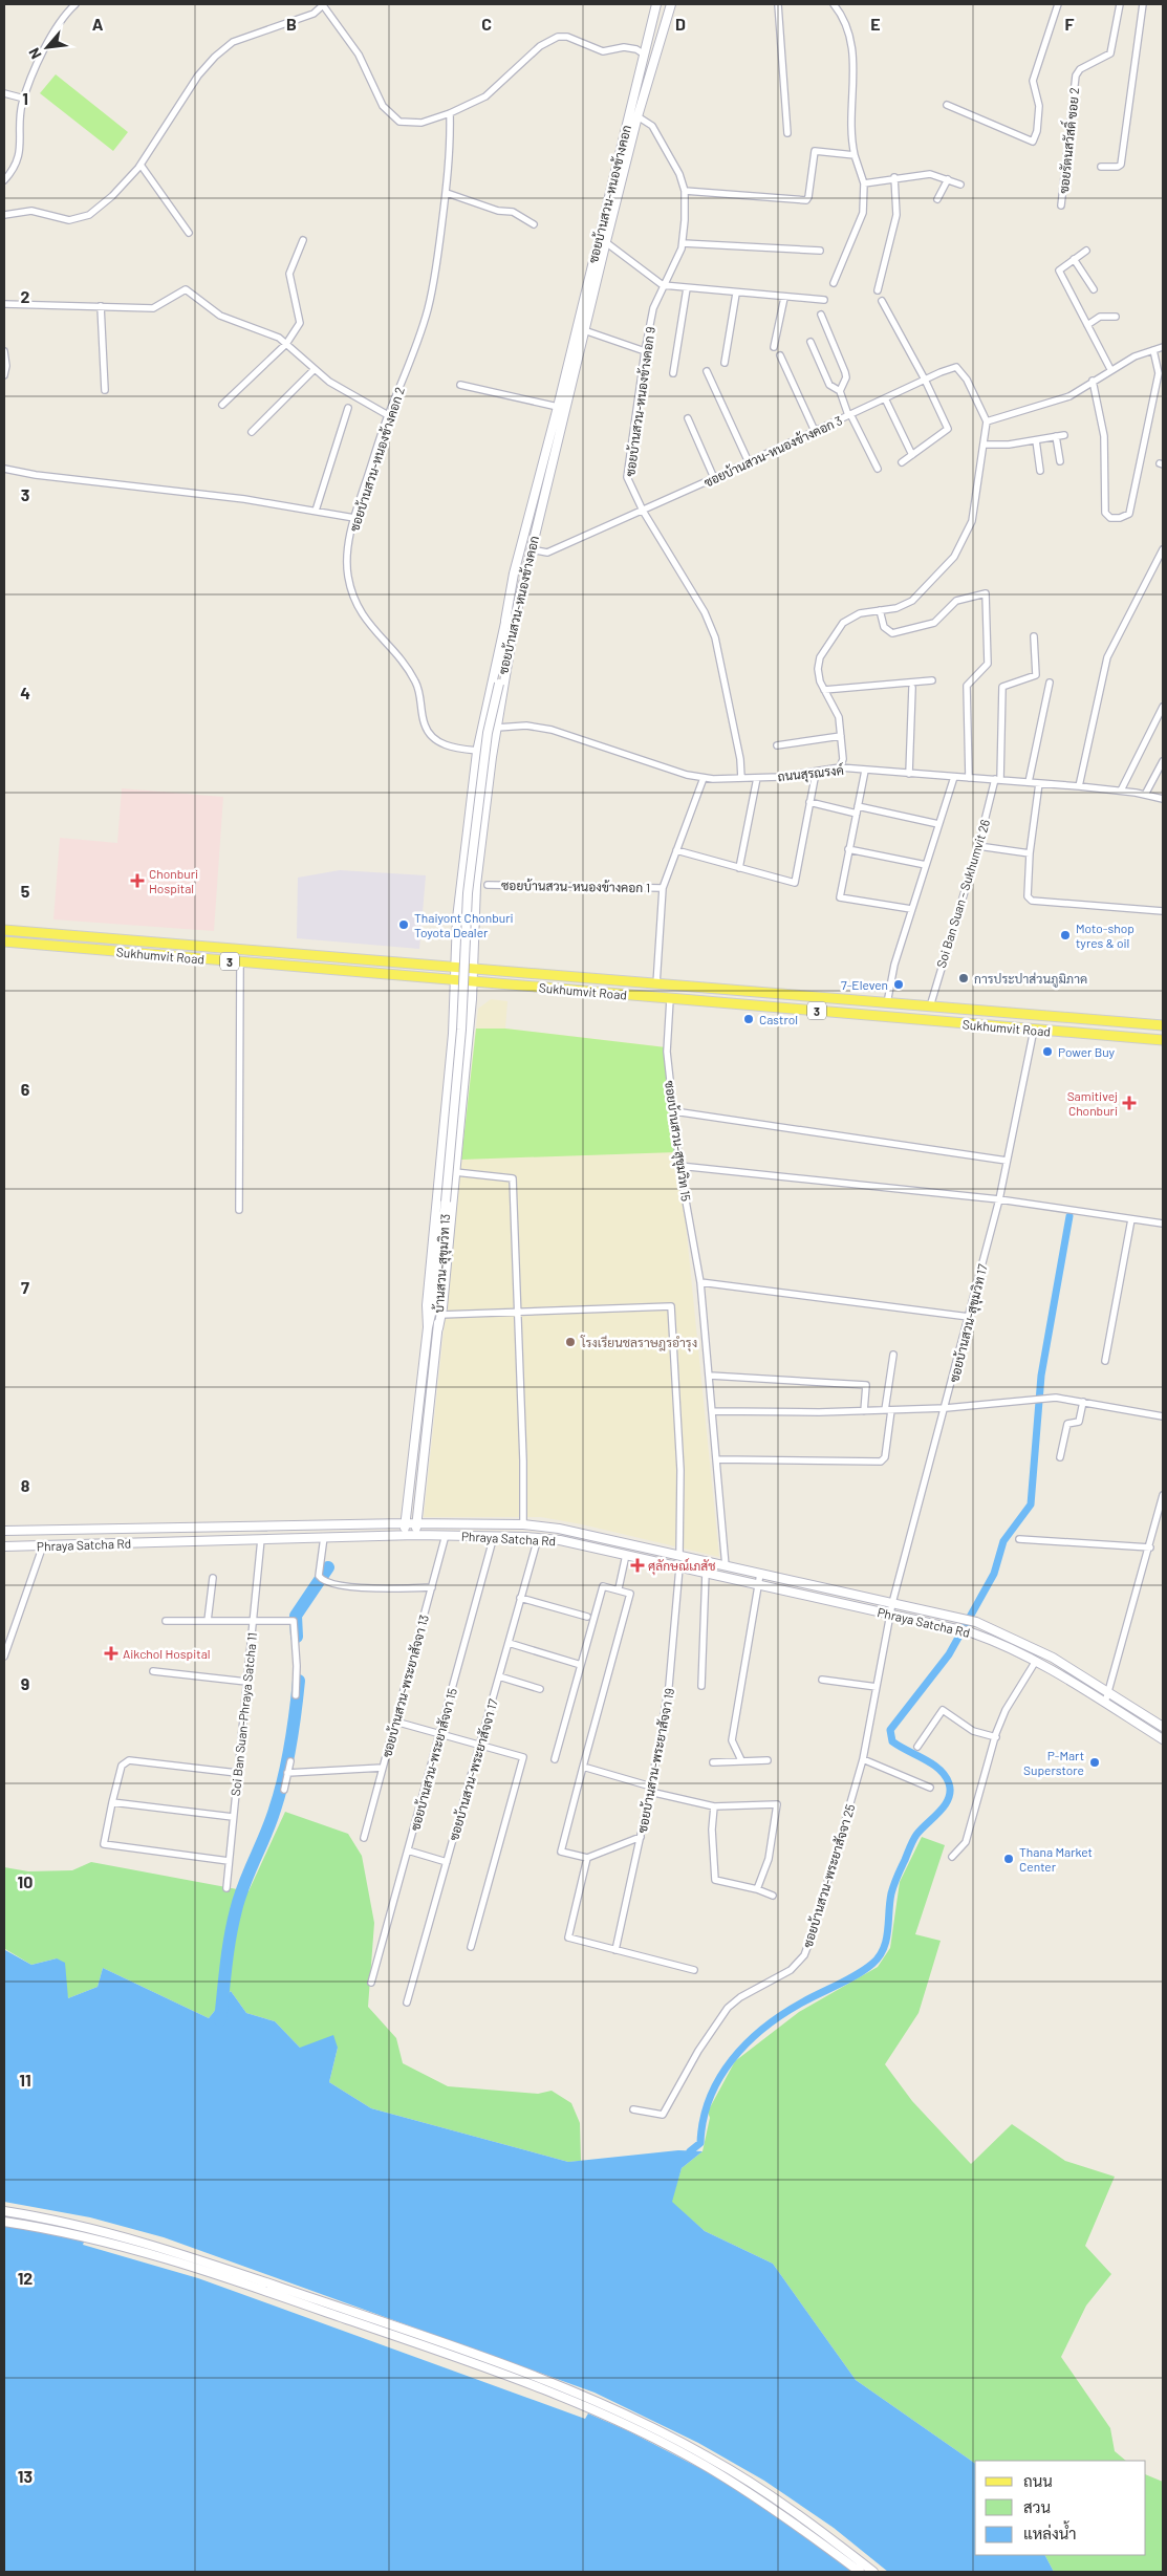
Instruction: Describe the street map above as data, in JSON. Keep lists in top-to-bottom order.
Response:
{
  "streets": {
    "main road": [
      "ซอยบ้านสวน-หนองข้างคอก",
      "Sukhumvit Road",
      "3",
      "บ้านสวน-สุขุมวิท 13",
      "Phraya Satcha Rd"
    ],
    "street": [
      "ซอยรัตนสวัสดิ์ ซอย 2",
      "ซอยบ้านสวน-หนองข้างคอก 9",
      "ซอยบ้านสวน-หนองข้างคอก 3",
      "ซอยบ้านสวน-หนองข้างคอก 2",
      "ถนนสุรณรงค์",
      "ซอยบ้านสวน-หนองข้างคอก 1",
      "Soi Ban Suan - Sukhumvit 26",
      "ซอยบ้านสวน-สุขุมวิท 15",
      "ซอยบ้านสวน-สุขุมวิท 17",
      "ซอยบ้านสวน-พระยาสัจจา 13",
      "Soi Ban Suan-Phraya Satcha 11",
      "ซอยบ้านสวน-พระยาสัจจา 15",
      "ซอยบ้านสวน-พระยาสัจจา 19",
      "ซอยบ้านสวน-พระยาสัจจา 17",
      "ซอยบ้านสวน-พระยาสัจจา 25"
    ]
  },
  "crossings": [
    ["ซอยบ้านสวน-หนองข้างคอก", "ซอยบ้านสวน-หนองข้างคอก 9"],
    ["ซอยบ้านสวน-หนองข้างคอก", "ซอยบ้านสวน-หนองข้างคอก 3"],
    ["ซอยบ้านสวน-หนองข้างคอก", "บ้านสวน-สุขุมวิท 13"],
    ["ซอยบ้านสวน-หนองข้างคอก 9", "ซอยบ้านสวน-หนองข้างคอก 3"],
    ["ซอยบ้านสวน-หนองข้างคอก 9", "ถนนสุรณรงค์"],
    ["ถนนสุรณรงค์", "Soi Ban Suan - Sukhumvit 26"],
    ["Soi Ban Suan - Sukhumvit 26", "Sukhumvit Road"],
    ["Sukhumvit Road", "ซอยบ้านสวน-สุขุมวิท 15"],
    ["Sukhumvit Road", "ซอยบ้านสวน-สุขุมวิท 17"],
    ["ซอยบ้านสวน-สุขุมวิท 15", "Phraya Satcha Rd"],
    ["บ้านสวน-สุขุมวิท 13", "Phraya Satcha Rd"],
    ["ซอยบ้านสวน-สุขุมวิท 17", "Phraya Satcha Rd"],
    ["ซอยบ้านสวน-สุขุมวิท 17", "ซอยบ้านสวน-พระยาสัจจา 25"],
    ["Phraya Satcha Rd", "ซอยบ้านสวน-พระยาสัจจา 13"],
    ["Phraya Satcha Rd", "Soi Ban Suan-Phraya Satcha 11"],
    ["Phraya Satcha Rd", "ซอยบ้านสวน-พระยาสัจจา 15"],
    ["Phraya Satcha Rd", "ซอยบ้านสวน-พระยาสัจจา 19"],
    ["Phraya Satcha Rd", "ซอยบ้านสวน-พระยาสัจจา 17"],
    ["Phraya Satcha Rd", "ซอยบ้านสวน-พระยาสัจจา 25"]
  ],
  "places": {
    "health": [
      "Chonburi Hospital",
      "Samitivej Chonburi",
      "ศุลักษณ์เภสัช",
      "Aikchol Hospital"
    ],
    "other": [
      "Thaiyont Chonburi Toyota Dealer",
      "Moto-shop tyres & oil",
      "การประปาส่วนภูมิภาค",
      "7-Eleven",
      "Castrol",
      "Power Buy",
      "โรงเรียนชลราษฎรอำรุง",
      "P-Mart Superstore",
      "Thana Market Center"
    ]
  },
  "legend": ["ถนน", "สวน", "แหล่งน้ำ"],
  "north": "bottom left",
  "grid": {
    "columns": [
      "A",
      "B",
      "C",
      "D",
      "E",
      "F"
    ],
    "rows": [
      "1",
      "2",
      "3",
      "4",
      "5",
      "6",
      "7",
      "8",
      "9",
      "10",
      "11",
      "12",
      "13"
    ]
  }
}
